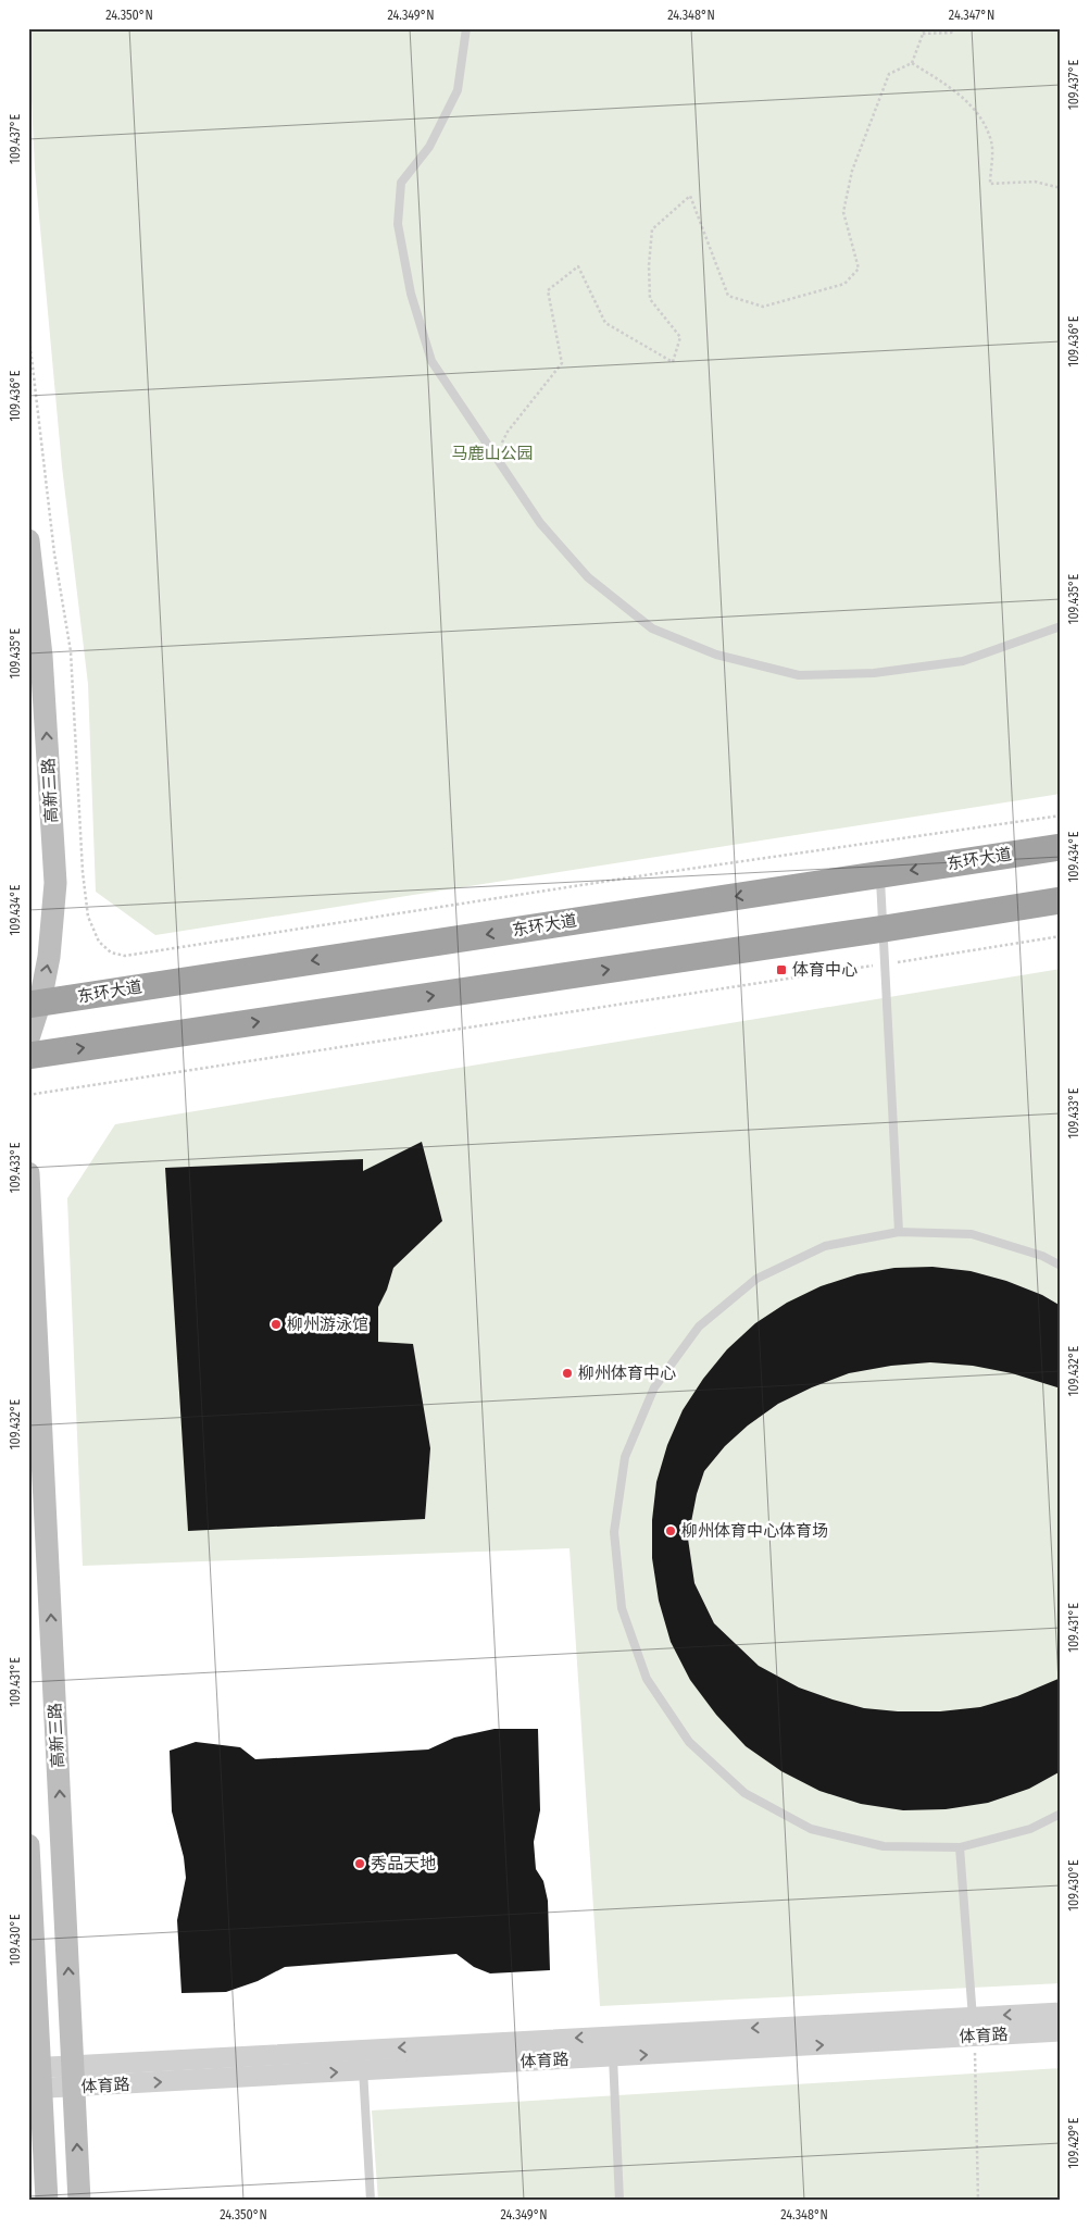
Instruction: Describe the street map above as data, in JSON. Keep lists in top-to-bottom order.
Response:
{
  "streets": {
    "highway": ["东环大道"],
    "main road": ["高新三路"],
    "street": ["体育路"]
  },
  "crossings": [
    ["高新三路", "东环大道"],
    ["高新三路", "体育路"]
  ],
  "one_way": ["高新三路"],
  "parks": ["马鹿山公园"],
  "places": {
    "transit": ["体育中心"],
    "other": [
      "柳州游泳馆",
      "柳州体育中心",
      "柳州体育中心体育场",
      "秀品天地"
    ]
  },
  "coordinates": [
    "24.350°N",
    "24.349°N",
    "24.348°N",
    "24.347°N",
    "109.437°E",
    "109.436°E",
    "109.435°E",
    "109.434°E",
    "109.433°E",
    "109.432°E",
    "109.431°E",
    "109.430°E",
    "109.429°E"
  ]
}
